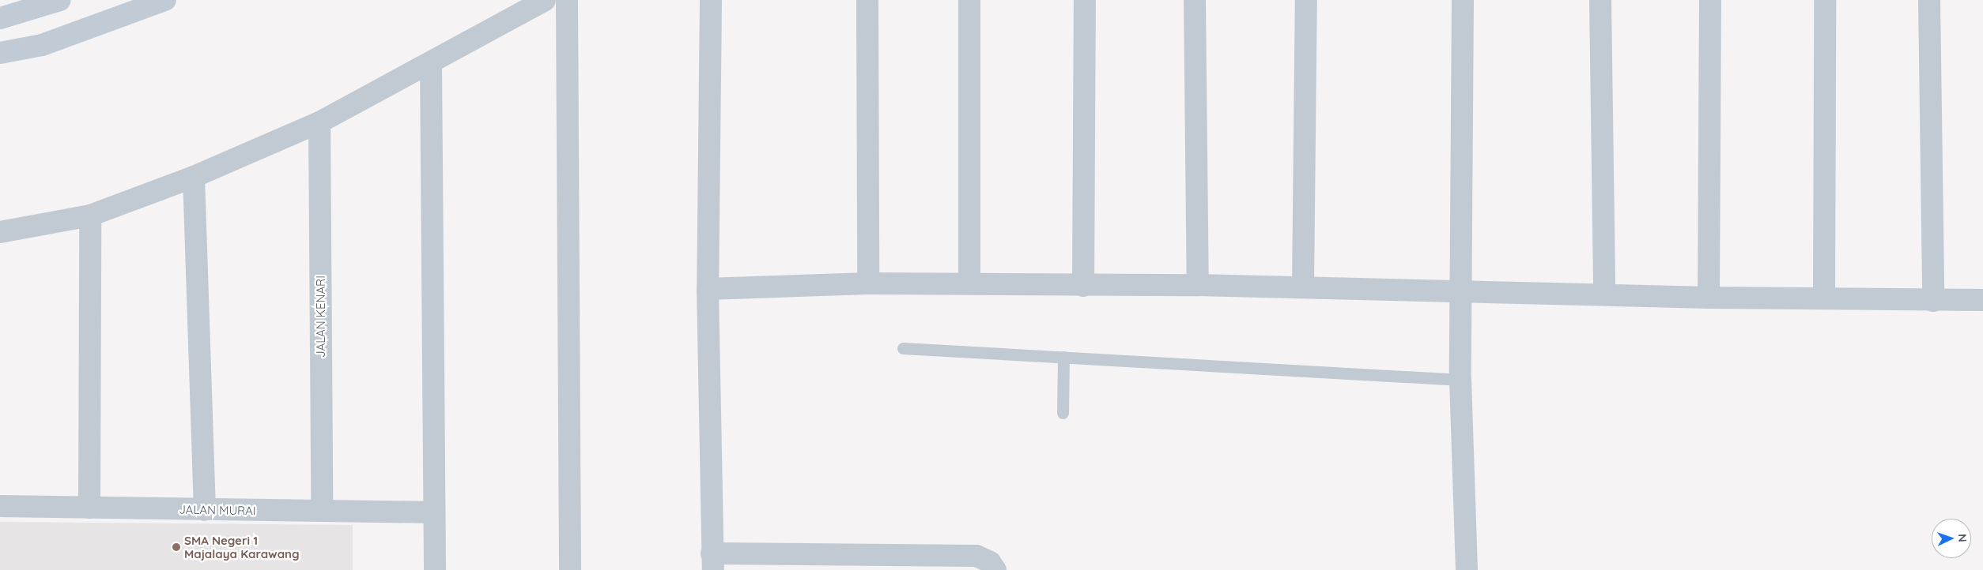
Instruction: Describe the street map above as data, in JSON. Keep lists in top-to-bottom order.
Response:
{
  "streets": {
    "street": ["JALAN KENARI", "JALAN MURAI"]
  },
  "crossings": [
    ["JALAN KENARI", "JALAN MURAI"]
  ],
  "places": ["SMA Negeri 1 Majalaya Karawang"],
  "north": "right"
}
